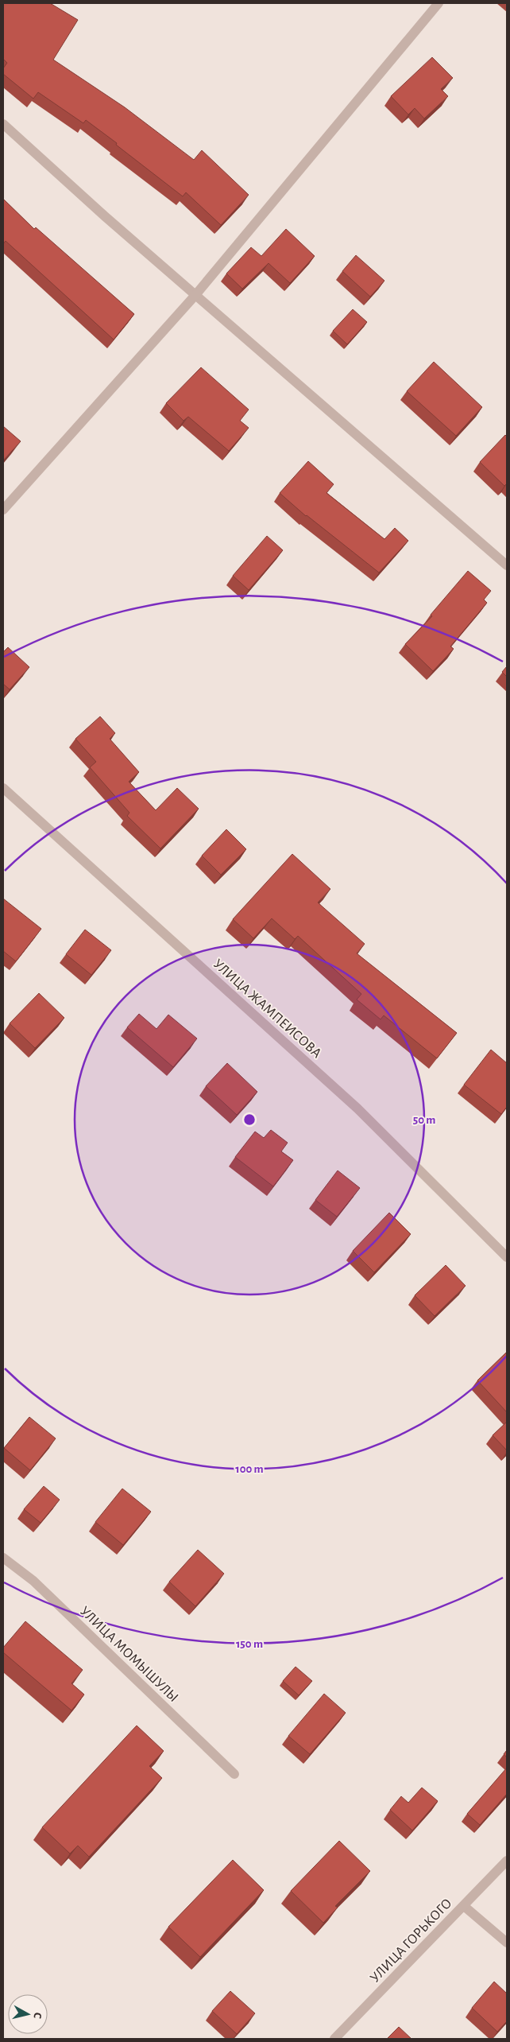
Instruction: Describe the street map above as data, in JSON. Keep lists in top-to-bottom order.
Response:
{
  "streets": {
    "street": ["УЛИЦА ЖАМПЕИСОВА", "УЛИЦА МОМЫШУЛЫ", "УЛИЦА ГОРЬКОГО"]
  },
  "north": "right",
  "rings": ["50 m", "100 m", "150 m"]
}
